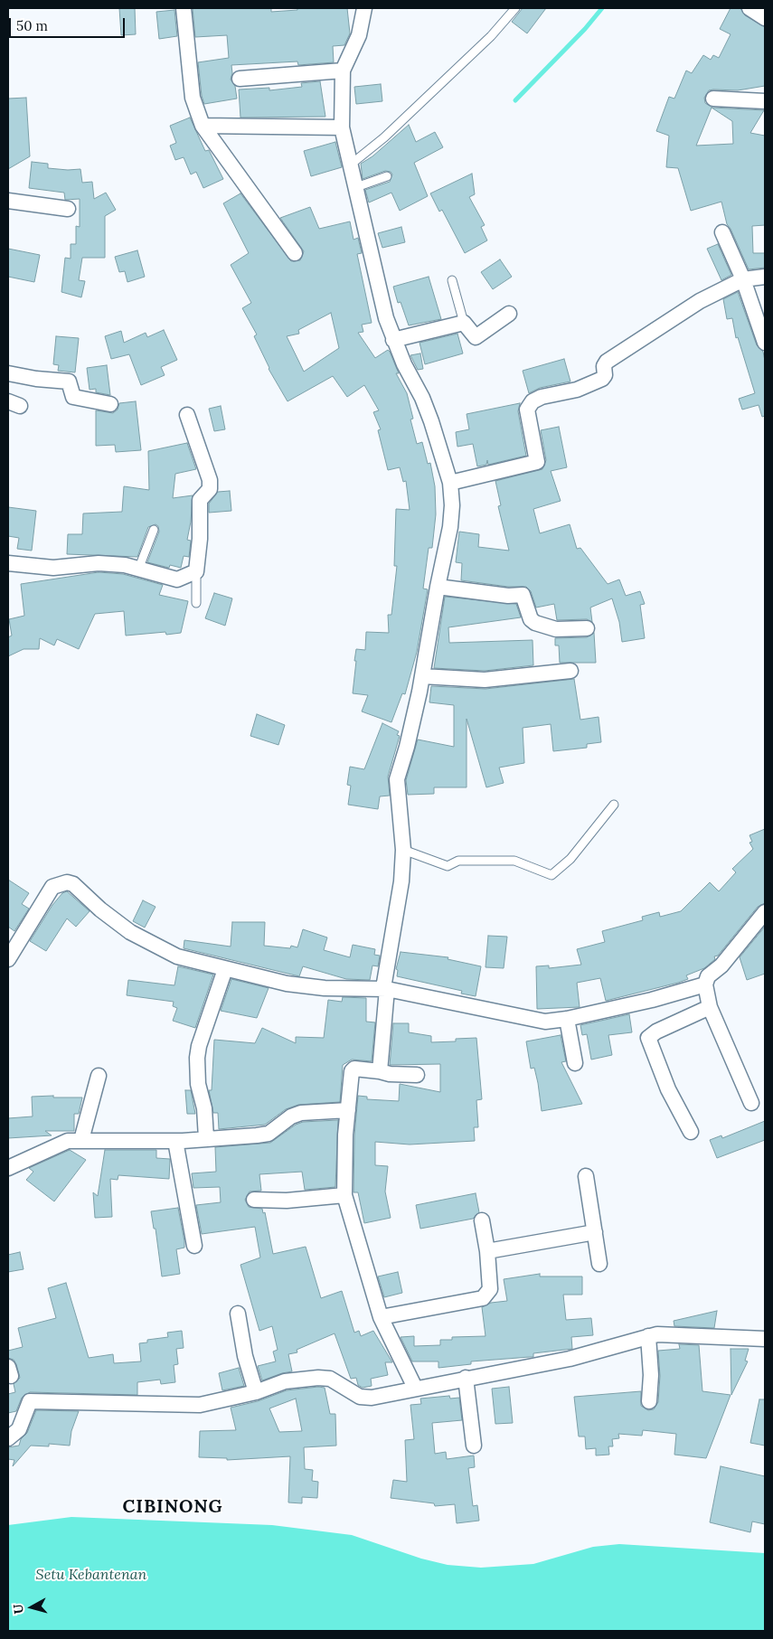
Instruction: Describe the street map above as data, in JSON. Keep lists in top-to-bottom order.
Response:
{
  "districts": ["CIBINONG"],
  "water": ["Setu Kebantenan"],
  "scale_bar": "50 m",
  "north": "left"
}
